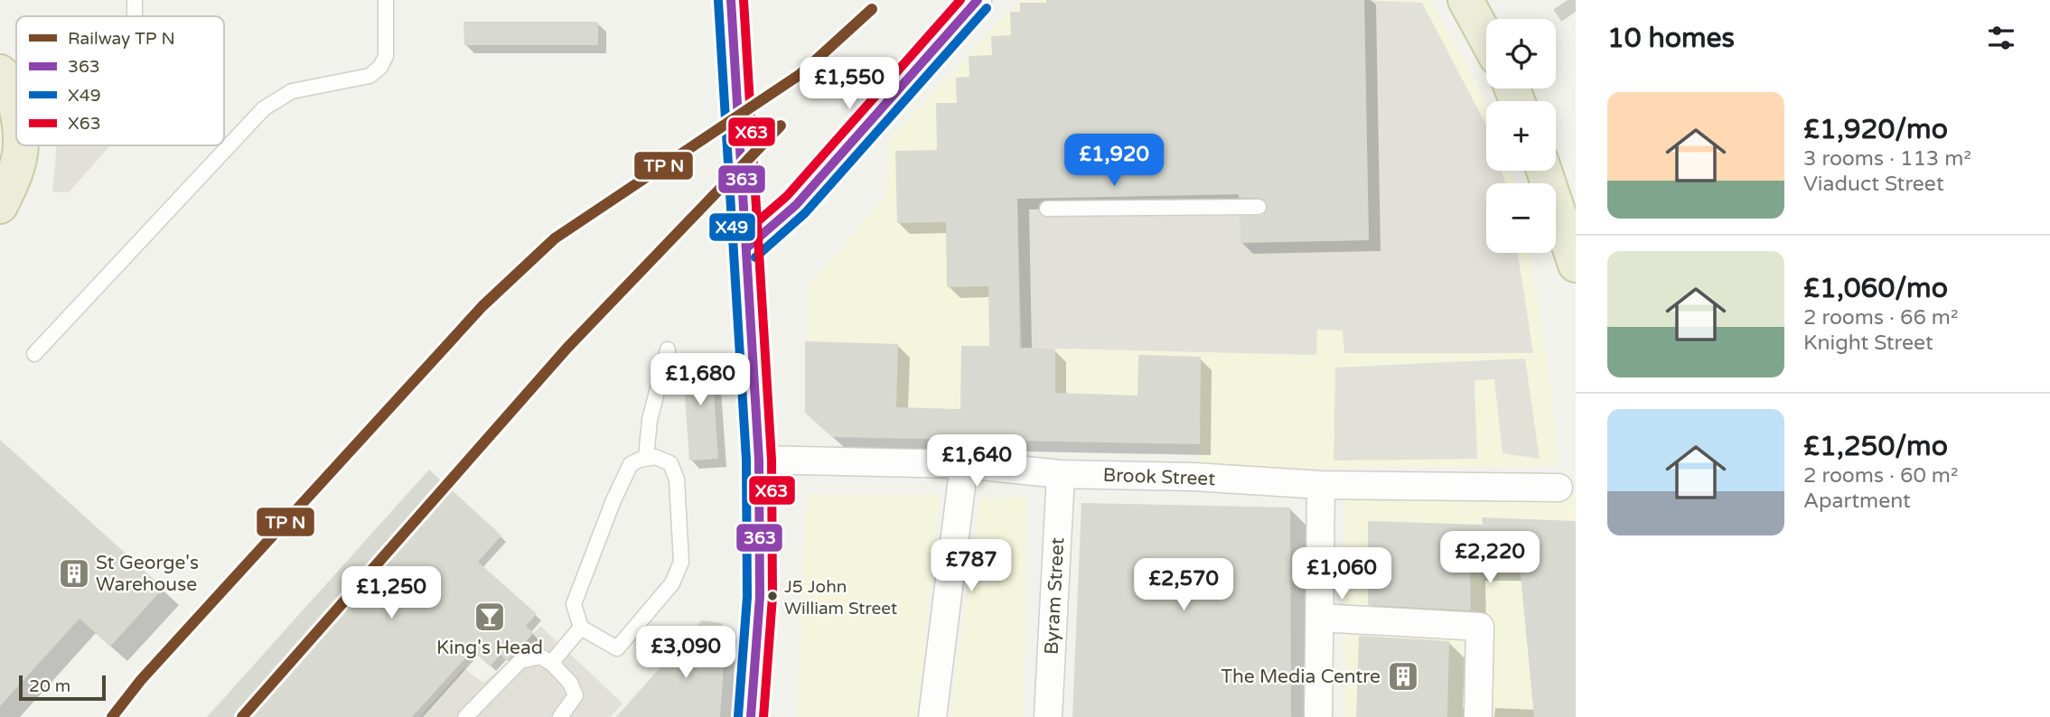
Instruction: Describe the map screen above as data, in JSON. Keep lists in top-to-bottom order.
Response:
{
  "streets": {
    "street": ["Brook Street", "Byram Street"]
  },
  "crossings": [
    ["Brook Street", "Byram Street"]
  ],
  "places": {
    "building": ["St George's Warehouse", "The Media Centre"],
    "other": ["J5 John William Street"],
    "bar": ["King's Head"]
  },
  "lines": ["transit line 363", "transit line X63", "transit line X49"],
  "legend": [
    "Railway TP N",
    "363",
    "X49",
    "X63"
  ],
  "scale_bar": "20 m",
  "page": {
    "heading": "10 homes",
    "map_buttons": ["+", "−"],
    "price": [
      "£1,550",
      "£1,920",
      "£1,680",
      "£1,640",
      "£2,220",
      "£787",
      "£1,060",
      "£2,570",
      "£1,250",
      "£3,090"
    ],
    "list": [
      {
        "name": "£1,920/mo",
        "note": "3 rooms · 113 m² · Viaduct Street"
      },
      {
        "name": "£1,060/mo",
        "note": "2 rooms · 66 m² · Knight Street"
      },
      {
        "name": "£1,250/mo",
        "note": "2 rooms · 60 m² · Apartment"
      }
    ],
    "scale": "20 m"
  }
}
